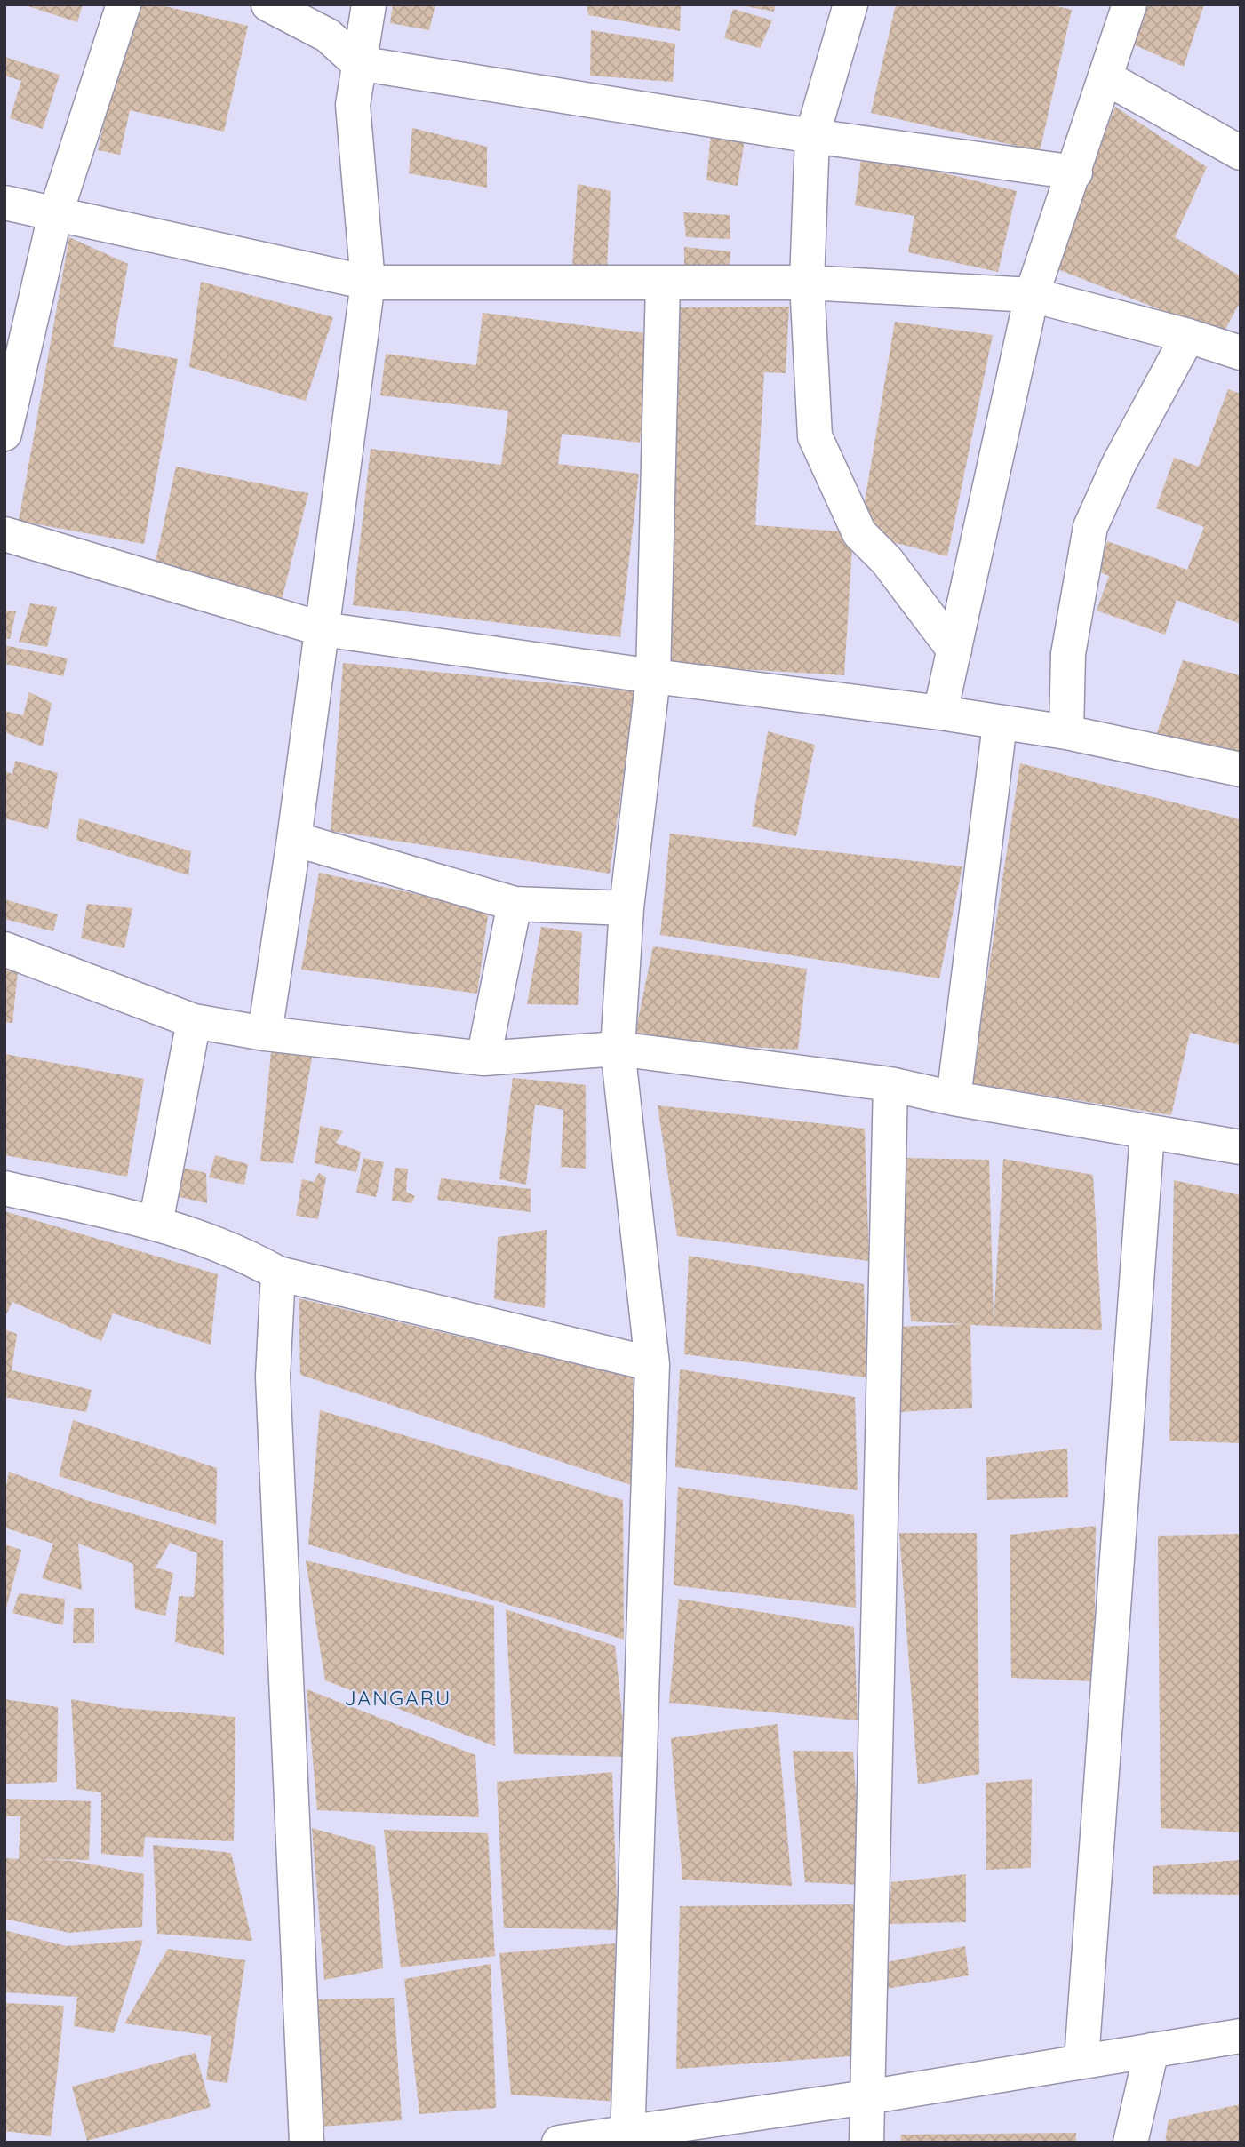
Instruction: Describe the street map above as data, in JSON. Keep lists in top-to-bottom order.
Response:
{
  "districts": ["JANGARU"]
}
